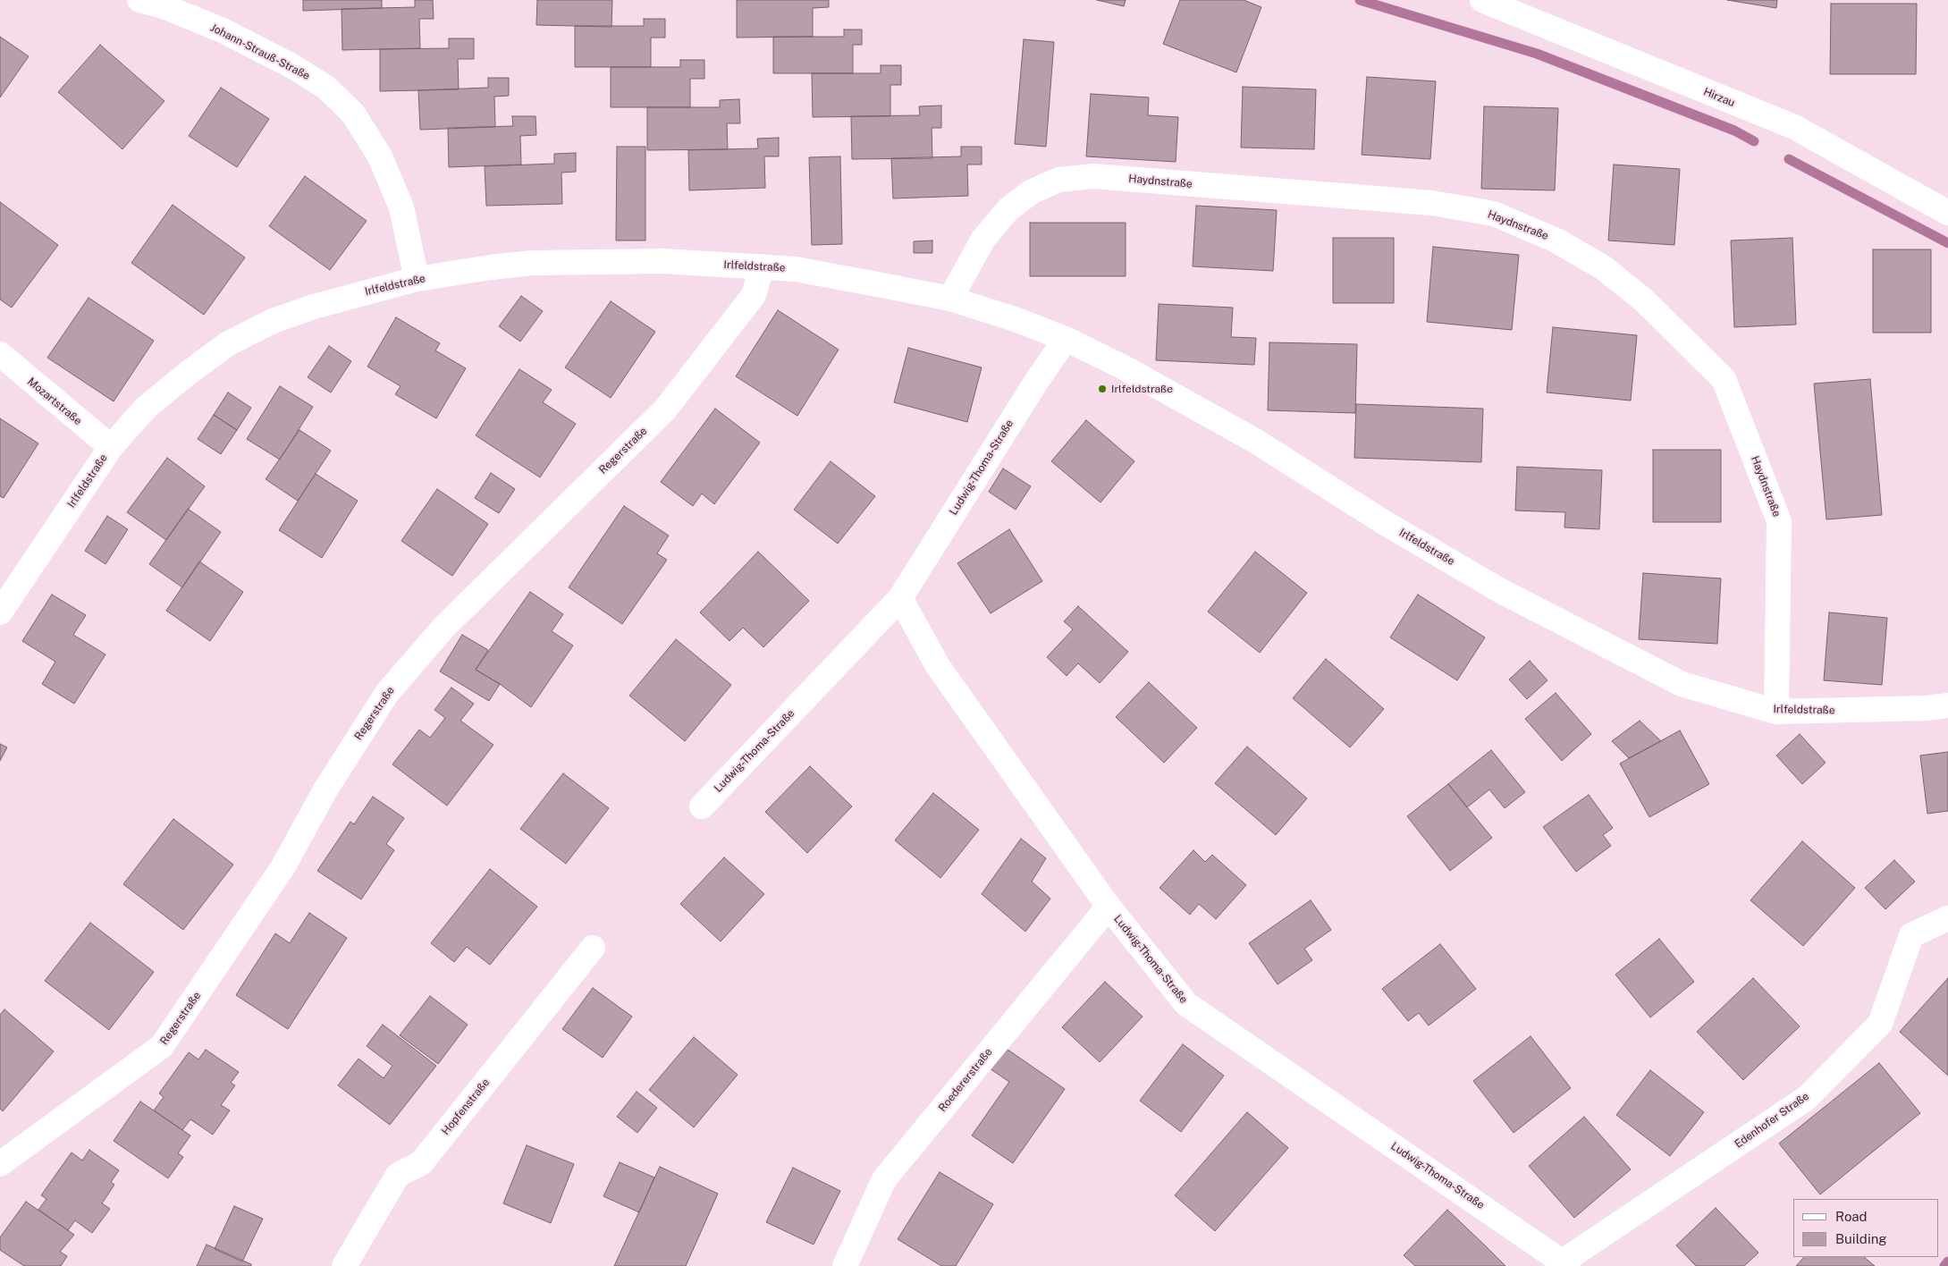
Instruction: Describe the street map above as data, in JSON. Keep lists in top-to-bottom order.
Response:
{
  "streets": {
    "street": [
      "Johann-Strauß-Straße",
      "Hirzau",
      "Haydnstraße",
      "Irlfeldstraße",
      "Mozartstraße",
      "Regerstraße",
      "Ludwig-Thoma-Straße",
      "Roedererstraße",
      "Hopfenstraße",
      "Edenhofer Straße"
    ]
  },
  "crossings": [
    ["Johann-Strauß-Straße", "Irlfeldstraße"],
    ["Haydnstraße", "Irlfeldstraße"],
    ["Irlfeldstraße", "Mozartstraße"],
    ["Irlfeldstraße", "Regerstraße"],
    ["Irlfeldstraße", "Ludwig-Thoma-Straße"],
    ["Ludwig-Thoma-Straße", "Roedererstraße"],
    ["Ludwig-Thoma-Straße", "Edenhofer Straße"]
  ],
  "places": ["Irlfeldstraße"],
  "legend": ["Road", "Building"]
}
